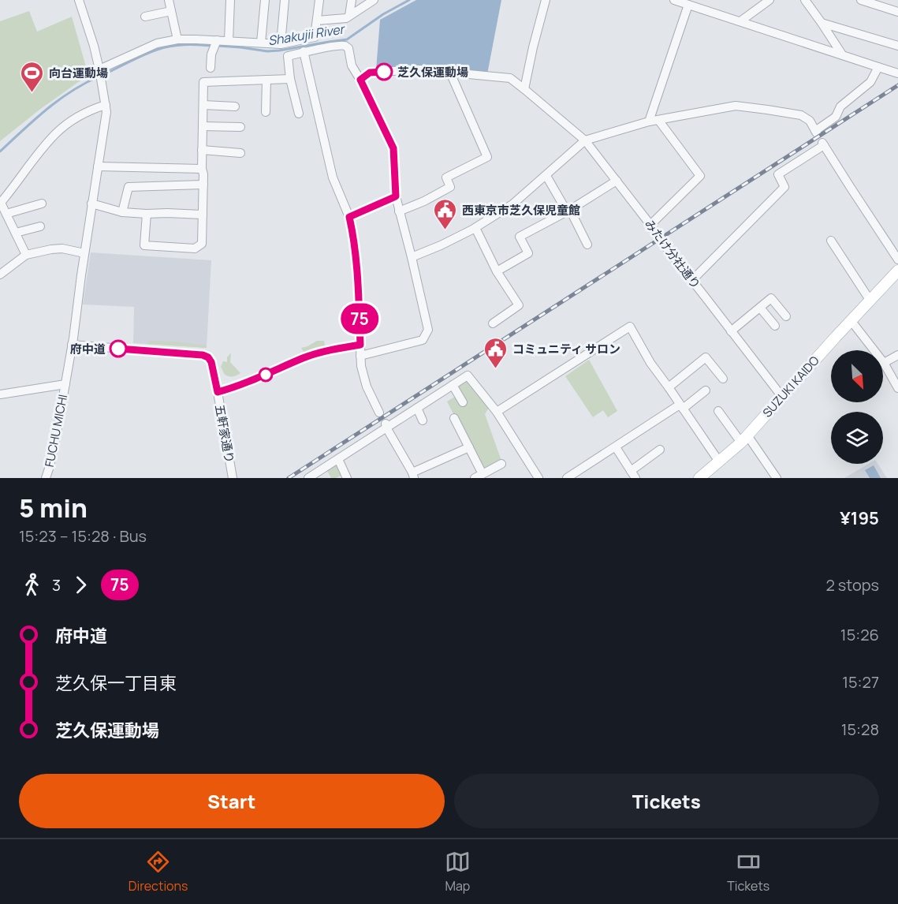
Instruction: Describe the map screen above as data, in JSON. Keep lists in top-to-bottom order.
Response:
{
  "streets": {
    "main road": ["SUZUKI KAIDO"],
    "street": ["みたけ分社通り", "FUCHU MICHI", "五軒家通り"]
  },
  "crossings": [
    ["みたけ分社通り", "SUZUKI KAIDO"]
  ],
  "water": ["Shakujii River"],
  "places": {
    "other": ["芝久保運動場", "府中道"],
    "sports": ["向台運動場"],
    "public building": ["西東京市芝久保児童館", "コミュニティ サロン"]
  },
  "lines": ["bus line 75"],
  "north": "bottom right",
  "page": {
    "on_map": "75",
    "heading": ["5 min", "15:23 – 15:28 · Bus", "¥195"],
    "legs": ["3", "75", "2 stops"],
    "list": [
      {
        "name": "府中道",
        "value": "15:26"
      },
      {
        "name": "芝久保一丁目東",
        "value": "15:27"
      },
      {
        "name": "芝久保運動場",
        "value": "15:28"
      }
    ],
    "buttons": ["Start", "Tickets"],
    "tabs": ["Directions", "Map", "Tickets"]
  }
}
